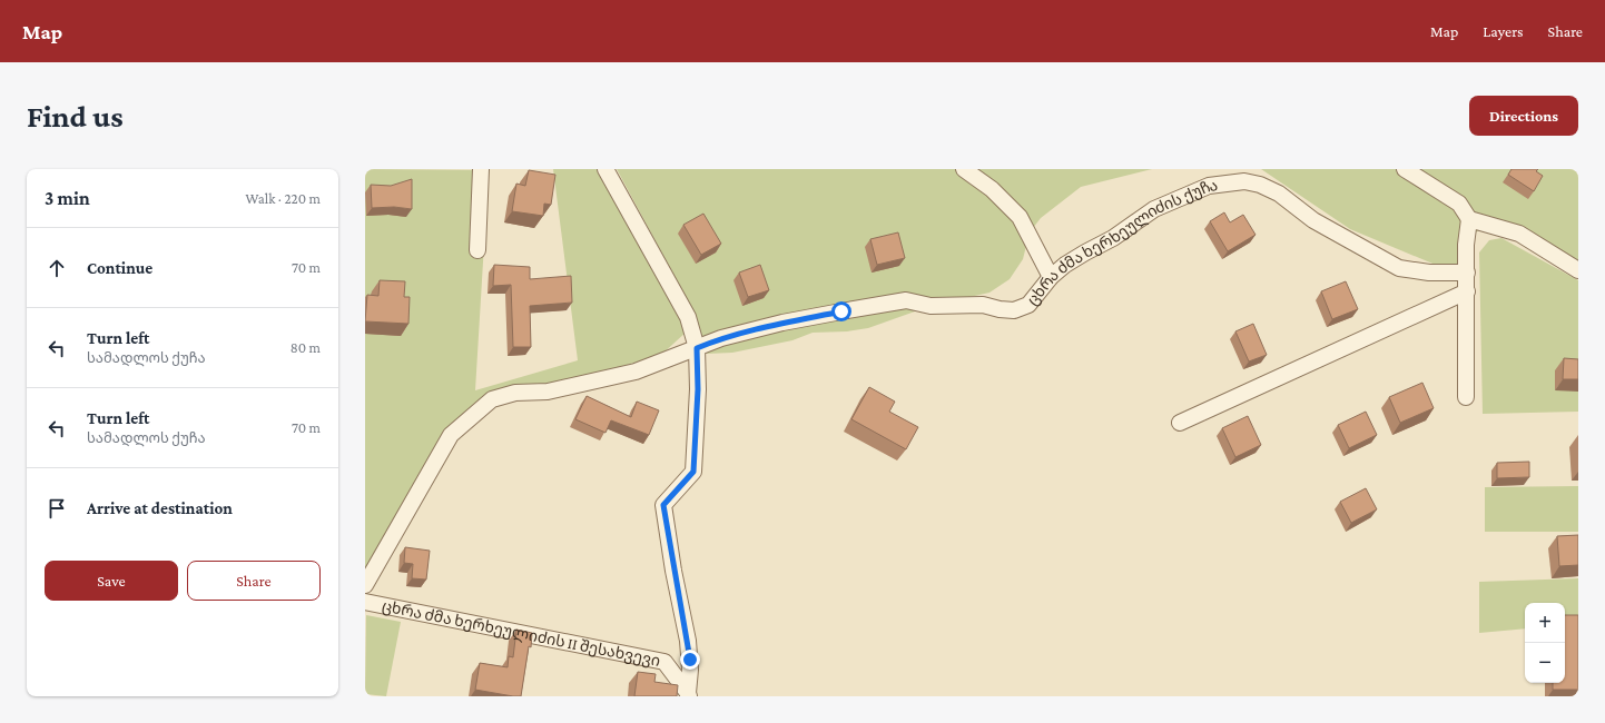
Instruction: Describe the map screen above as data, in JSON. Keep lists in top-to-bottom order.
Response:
{
  "streets": {
    "street": ["ცხრა ძმა ხერხეულიძის ქუჩა", "ცხრა ძმა ხერხეულიძის II შესახვევი"]
  },
  "page": {
    "header": "Map",
    "nav": ["Map", "Layers", "Share"],
    "buttons": [
      "Directions",
      ["Save", "Share"]
    ],
    "title": "Find us",
    "heading": ["3 min", "Walk · 220 m"],
    "list": [
      ["Continue", "70 m"],
      ["Turn left", "სამადლოს ქუჩა", "80 m"],
      ["Turn left", "სამადლოს ქუჩა", "70 m"],
      "Arrive at destination"
    ],
    "map_buttons": ["+", "−"]
  }
}
